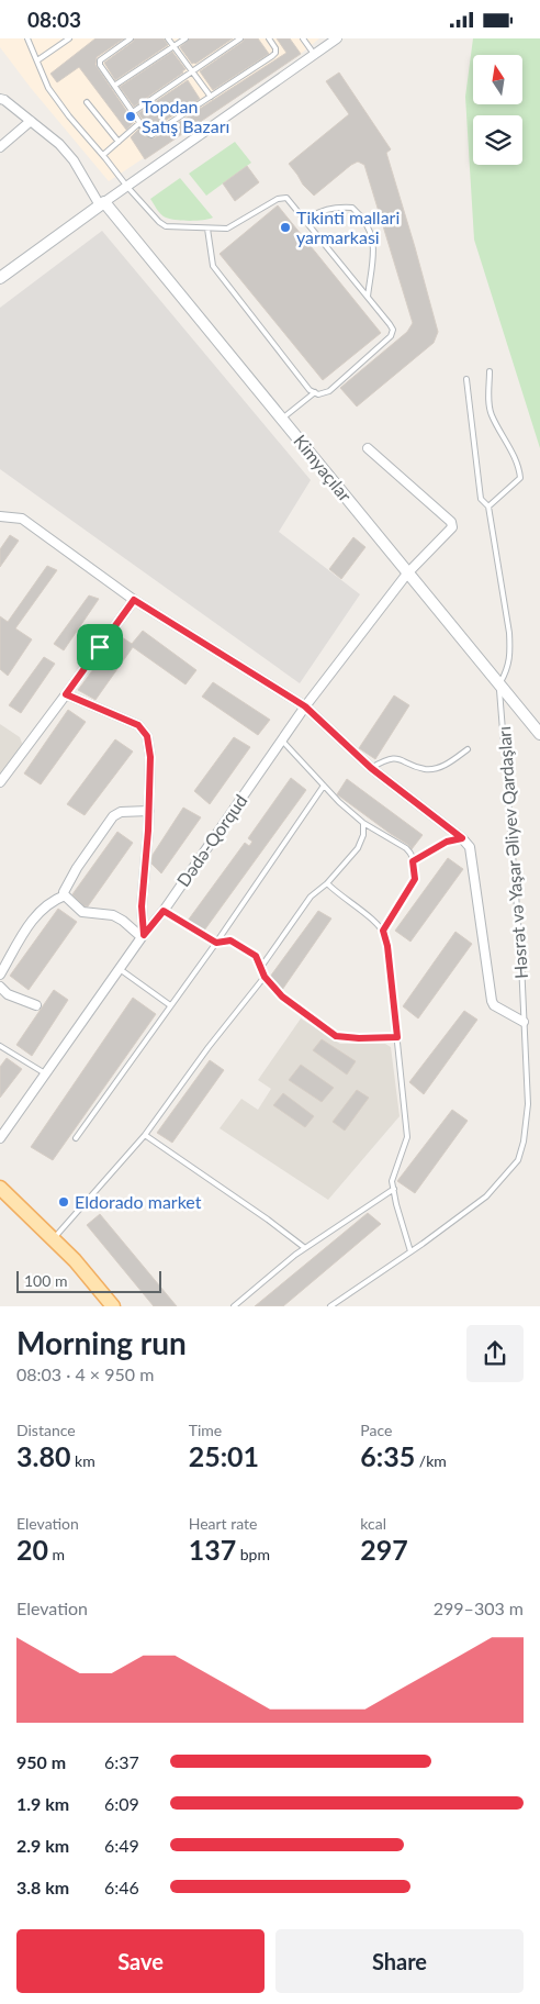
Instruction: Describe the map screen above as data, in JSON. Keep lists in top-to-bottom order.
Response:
{
  "streets": {
    "street": ["Kimyaçılar", "Dədə-Qorqud", "Həsrət və Yaşar Əliyev Qardaşları"]
  },
  "crossings": [
    ["Kimyaçılar", "Dədə-Qorqud"],
    ["Kimyaçılar", "Həsrət və Yaşar Əliyev Qardaşları"]
  ],
  "places": ["Topdan Satış Bazarı", "Tikinti mallari yarmarkasi", "Eldorado market"],
  "scale_bar": "100 m",
  "north": "top",
  "page": {
    "status": "08:03",
    "scale": "100 m",
    "heading": ["Morning run", "08:03 · 4 × 950 m"],
    "stats": [
      ["Distance", "3.80 km"],
      ["Time", "25:01"],
      ["Pace", "6:35 /km"],
      ["Elevation", "20 m"],
      ["Heart rate", "137 bpm"],
      ["kcal", "297"]
    ],
    "chart": ["Elevation", "299–303 m"],
    "list": [
      {
        "name": "950 m",
        "note": "6:37"
      },
      {
        "name": "1.9 km",
        "note": "6:09"
      },
      {
        "name": "2.9 km",
        "note": "6:49"
      },
      {
        "name": "3.8 km",
        "note": "6:46"
      }
    ],
    "buttons": ["Save", "Share"]
  }
}
